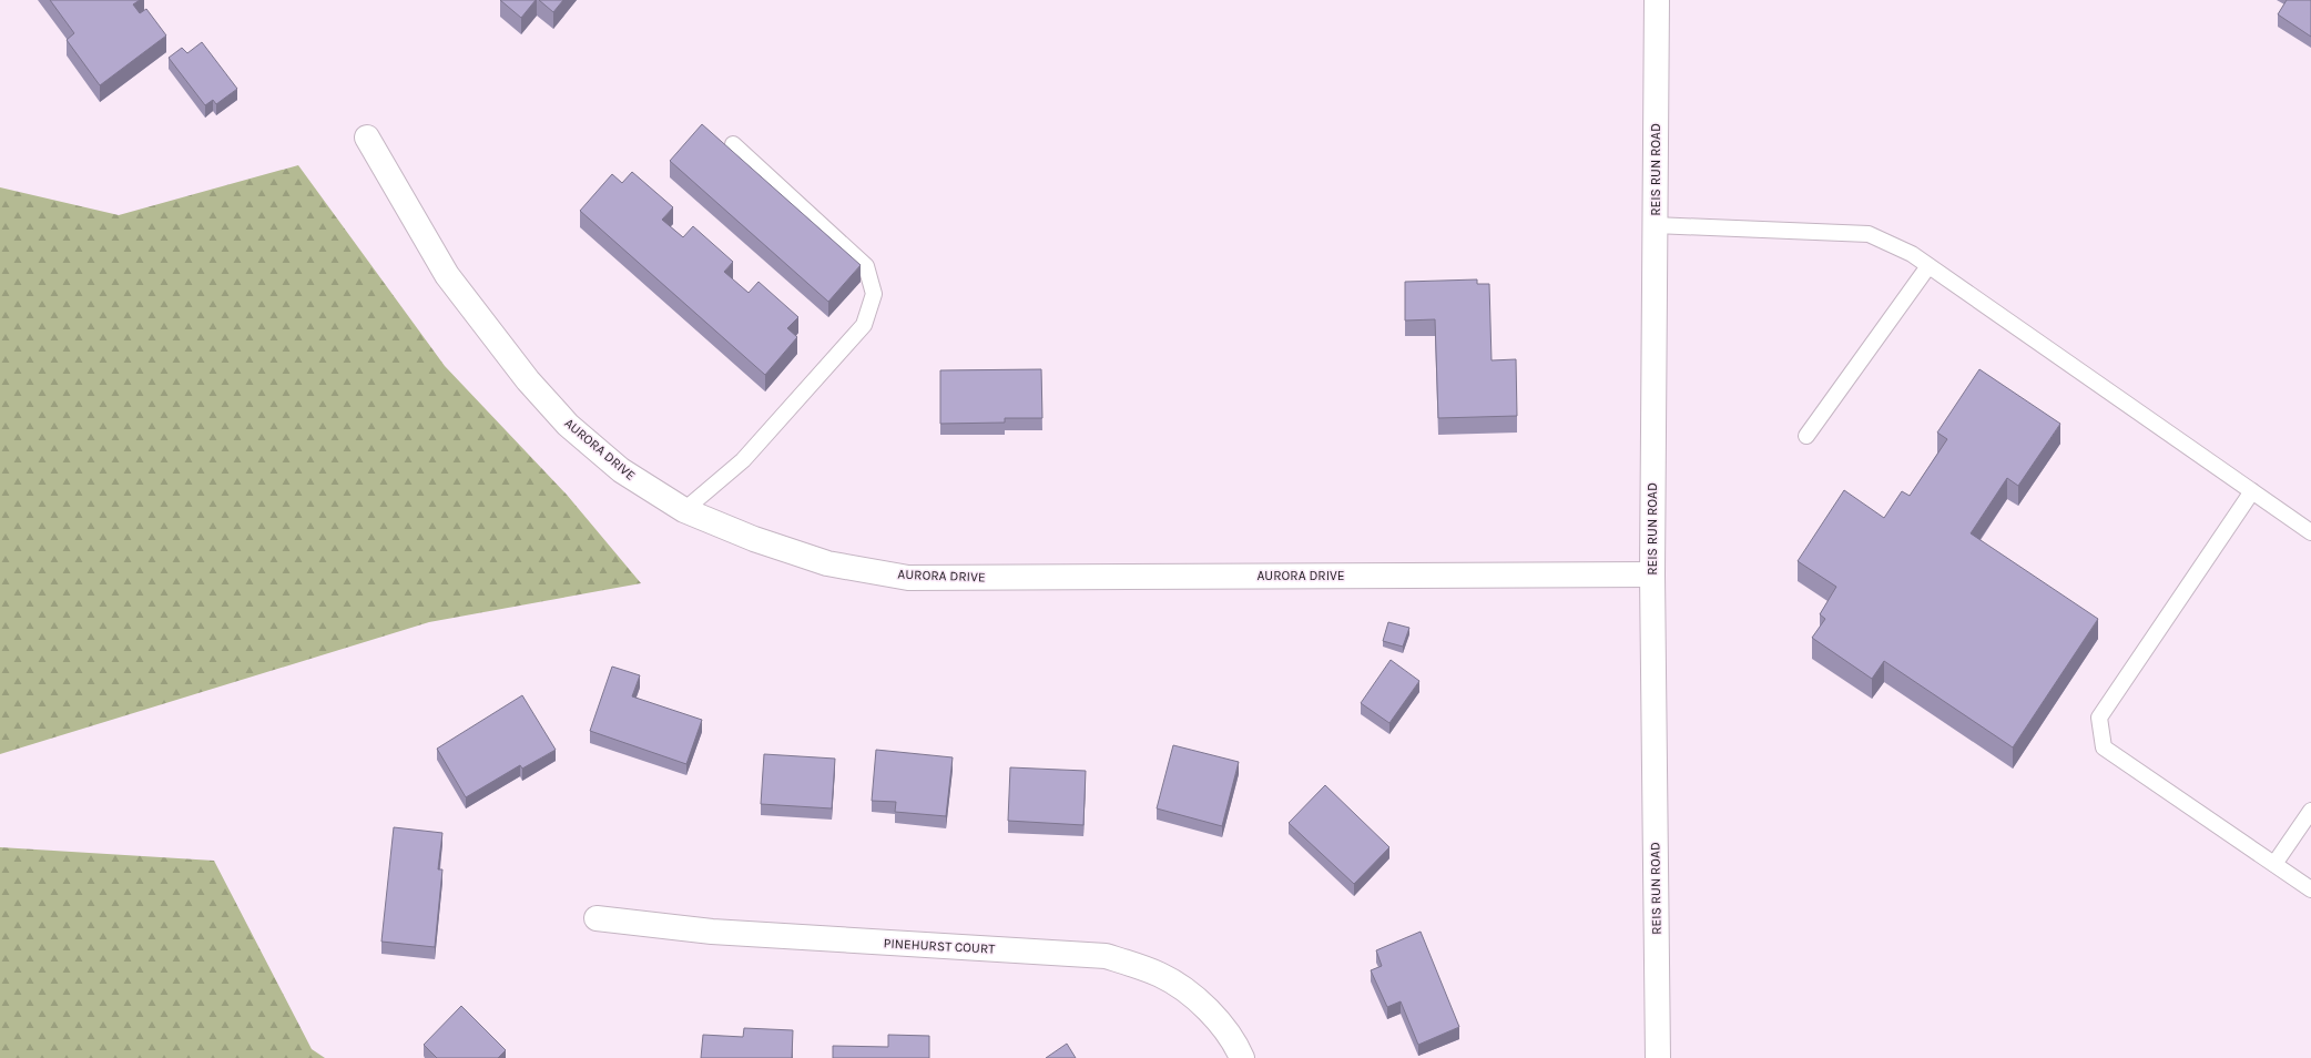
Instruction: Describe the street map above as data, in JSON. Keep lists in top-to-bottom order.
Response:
{
  "streets": {
    "street": ["REIS RUN ROAD", "AURORA DRIVE", "PINEHURST COURT"]
  },
  "crossings": [
    ["REIS RUN ROAD", "AURORA DRIVE"]
  ]
}
